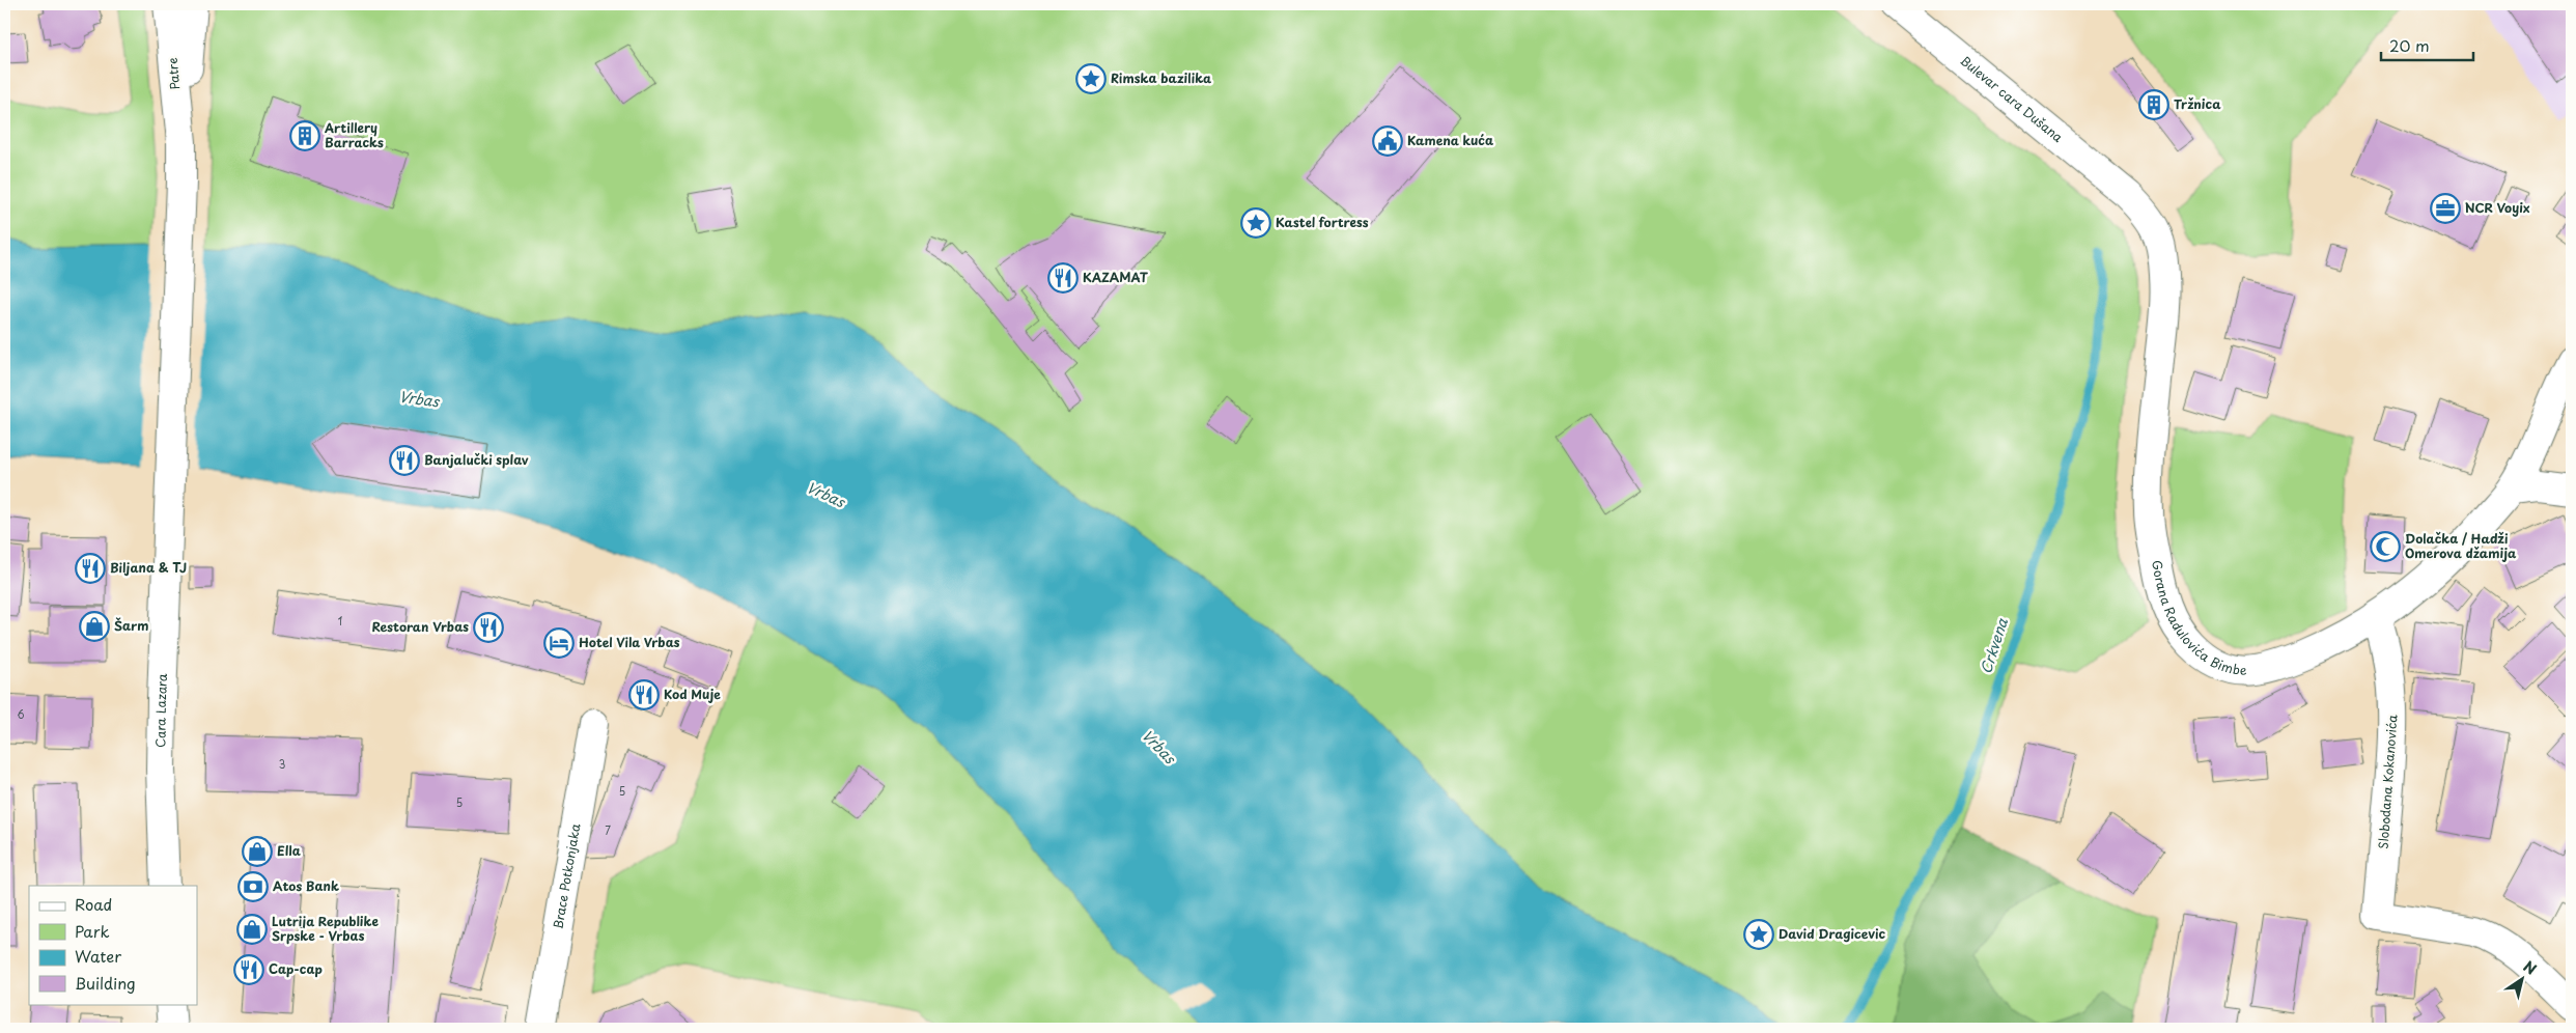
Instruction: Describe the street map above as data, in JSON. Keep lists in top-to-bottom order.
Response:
{
  "streets": {
    "street": [
      "Patre",
      "Bulevar cara Dušana",
      "Gorana Radulovića Bimbe",
      "Cara Lazara",
      "Slobodana Kokanovića",
      "Brace Potkonjaka"
    ]
  },
  "crossings": [
    ["Patre", "Cara Lazara"],
    ["Bulevar cara Dušana", "Gorana Radulovića Bimbe"],
    ["Gorana Radulovića Bimbe", "Slobodana Kokanovića"]
  ],
  "water": ["Vrbas", "Crkvena"],
  "places": {
    "place": ["Rimska bazilika", "Kastel fortress", "David Dragicevic"],
    "building": ["Tržnica", "Artillery Barracks"],
    "public building": ["Kamena kuća"],
    "office": ["NCR Voyix"],
    "restaurant": [
      "KAZAMAT",
      "Banjalučki splav",
      "Biljana & TJ",
      "Restoran Vrbas",
      "Kod Muje",
      "Cap-cap"
    ],
    "mosque": ["Dolačka / Hadži Omerova džamija"],
    "shop": ["Šarm", "Ella", "Lutrija Republike Srpske - Vrbas"],
    "hotel": ["Hotel Vila Vrbas"],
    "bank": ["Atos Bank"]
  },
  "house_numbers": [
    "1",
    "6",
    "3",
    "5",
    "5",
    "7"
  ],
  "legend": [
    "Road",
    "Park",
    "Water",
    "Building"
  ],
  "scale_bar": "20 m",
  "north": "top right"
}
